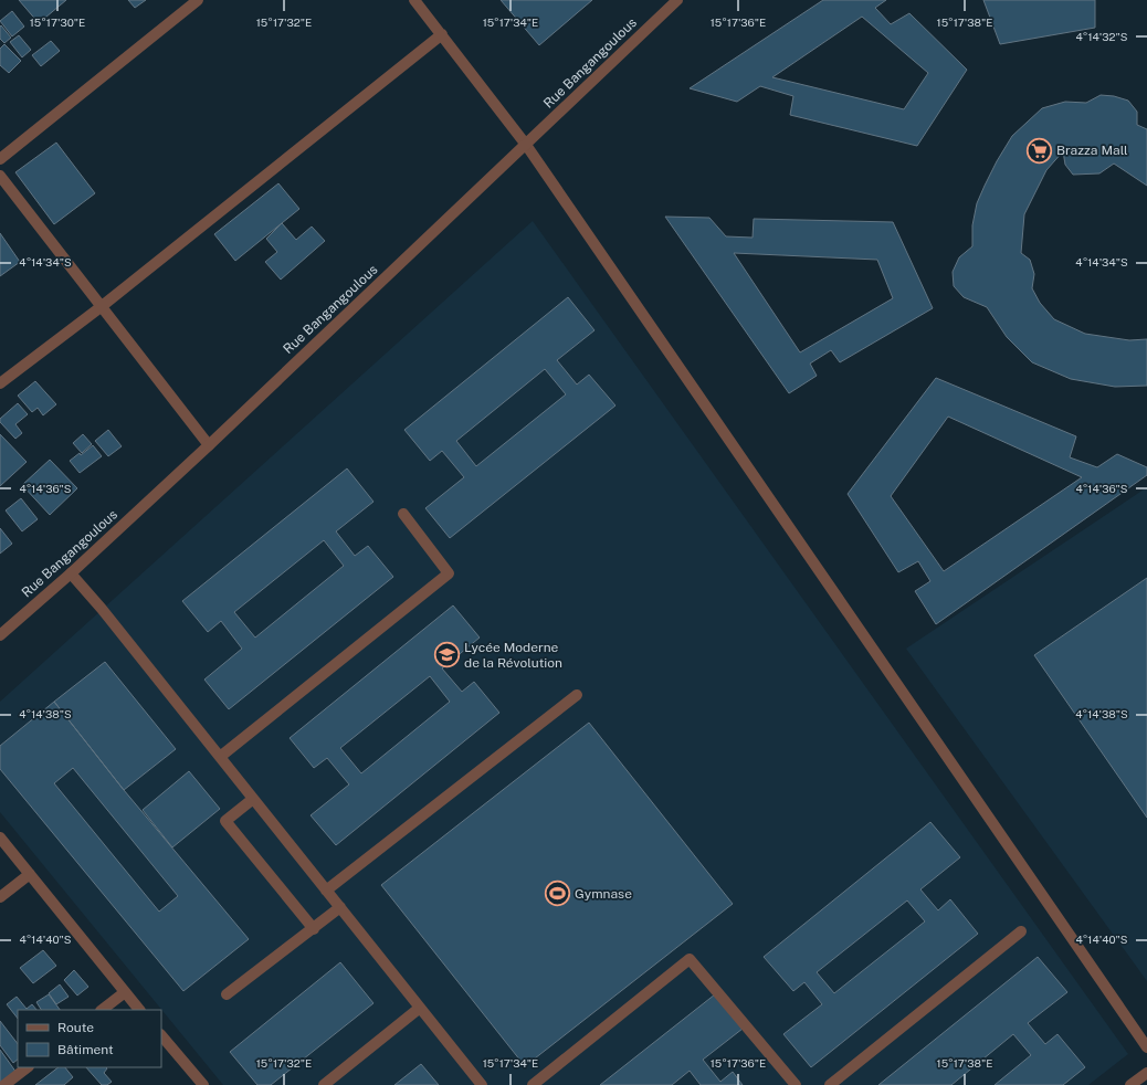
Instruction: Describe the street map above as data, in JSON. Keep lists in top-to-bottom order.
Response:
{
  "streets": {
    "street": ["Rue Bangangoulous"]
  },
  "places": {
    "supermarket": ["Brazza Mall"],
    "school or university": ["Lycée Moderne de la Révolution"],
    "sports": ["Gymnase"]
  },
  "legend": ["Route", "Bâtiment"],
  "coordinates": [
    "15°17'30\"E",
    "15°17'32\"E",
    "15°17'34\"E",
    "15°17'36\"E",
    "15°17'38\"E",
    "4°14'32\"S",
    "4°14'34\"S",
    "4°14'36\"S",
    "4°14'38\"S",
    "4°14'40\"S"
  ]
}
